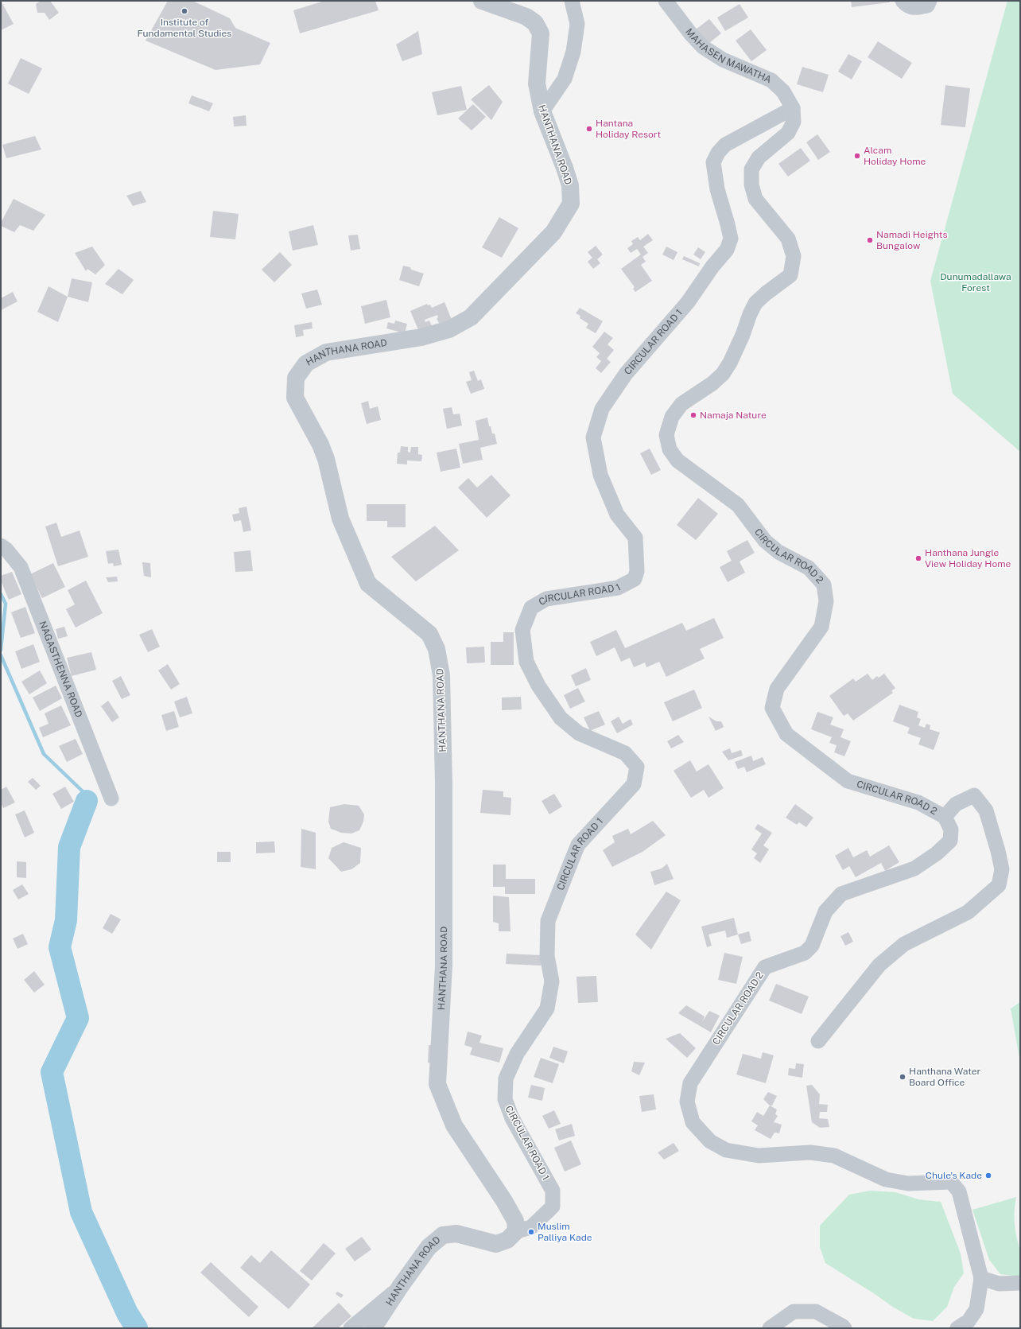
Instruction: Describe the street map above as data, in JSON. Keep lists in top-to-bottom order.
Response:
{
  "streets": {
    "street": [
      "MAHASEN MAWATHA",
      "HANTHANA ROAD",
      "CIRCULAR ROAD 1",
      "CIRCULAR ROAD 2",
      "NAGASTHENNA ROAD"
    ]
  },
  "crossings": [
    ["MAHASEN MAWATHA", "CIRCULAR ROAD 1"],
    ["MAHASEN MAWATHA", "CIRCULAR ROAD 2"],
    ["HANTHANA ROAD", "CIRCULAR ROAD 1"],
    ["CIRCULAR ROAD 1", "CIRCULAR ROAD 2"]
  ],
  "parks": ["Dunumadallawa Forest"],
  "places": [
    "Institute of Fundamental Studies",
    "Hantana Holiday Resort",
    "Alcam Holiday Home",
    "Namadi Heights Bungalow",
    "Namaja Nature",
    "Hanthana Jungle View Holiday Home",
    "Hanthana Water Board Office",
    "Chule's Kade",
    "Muslim Palliya Kade"
  ]
}
